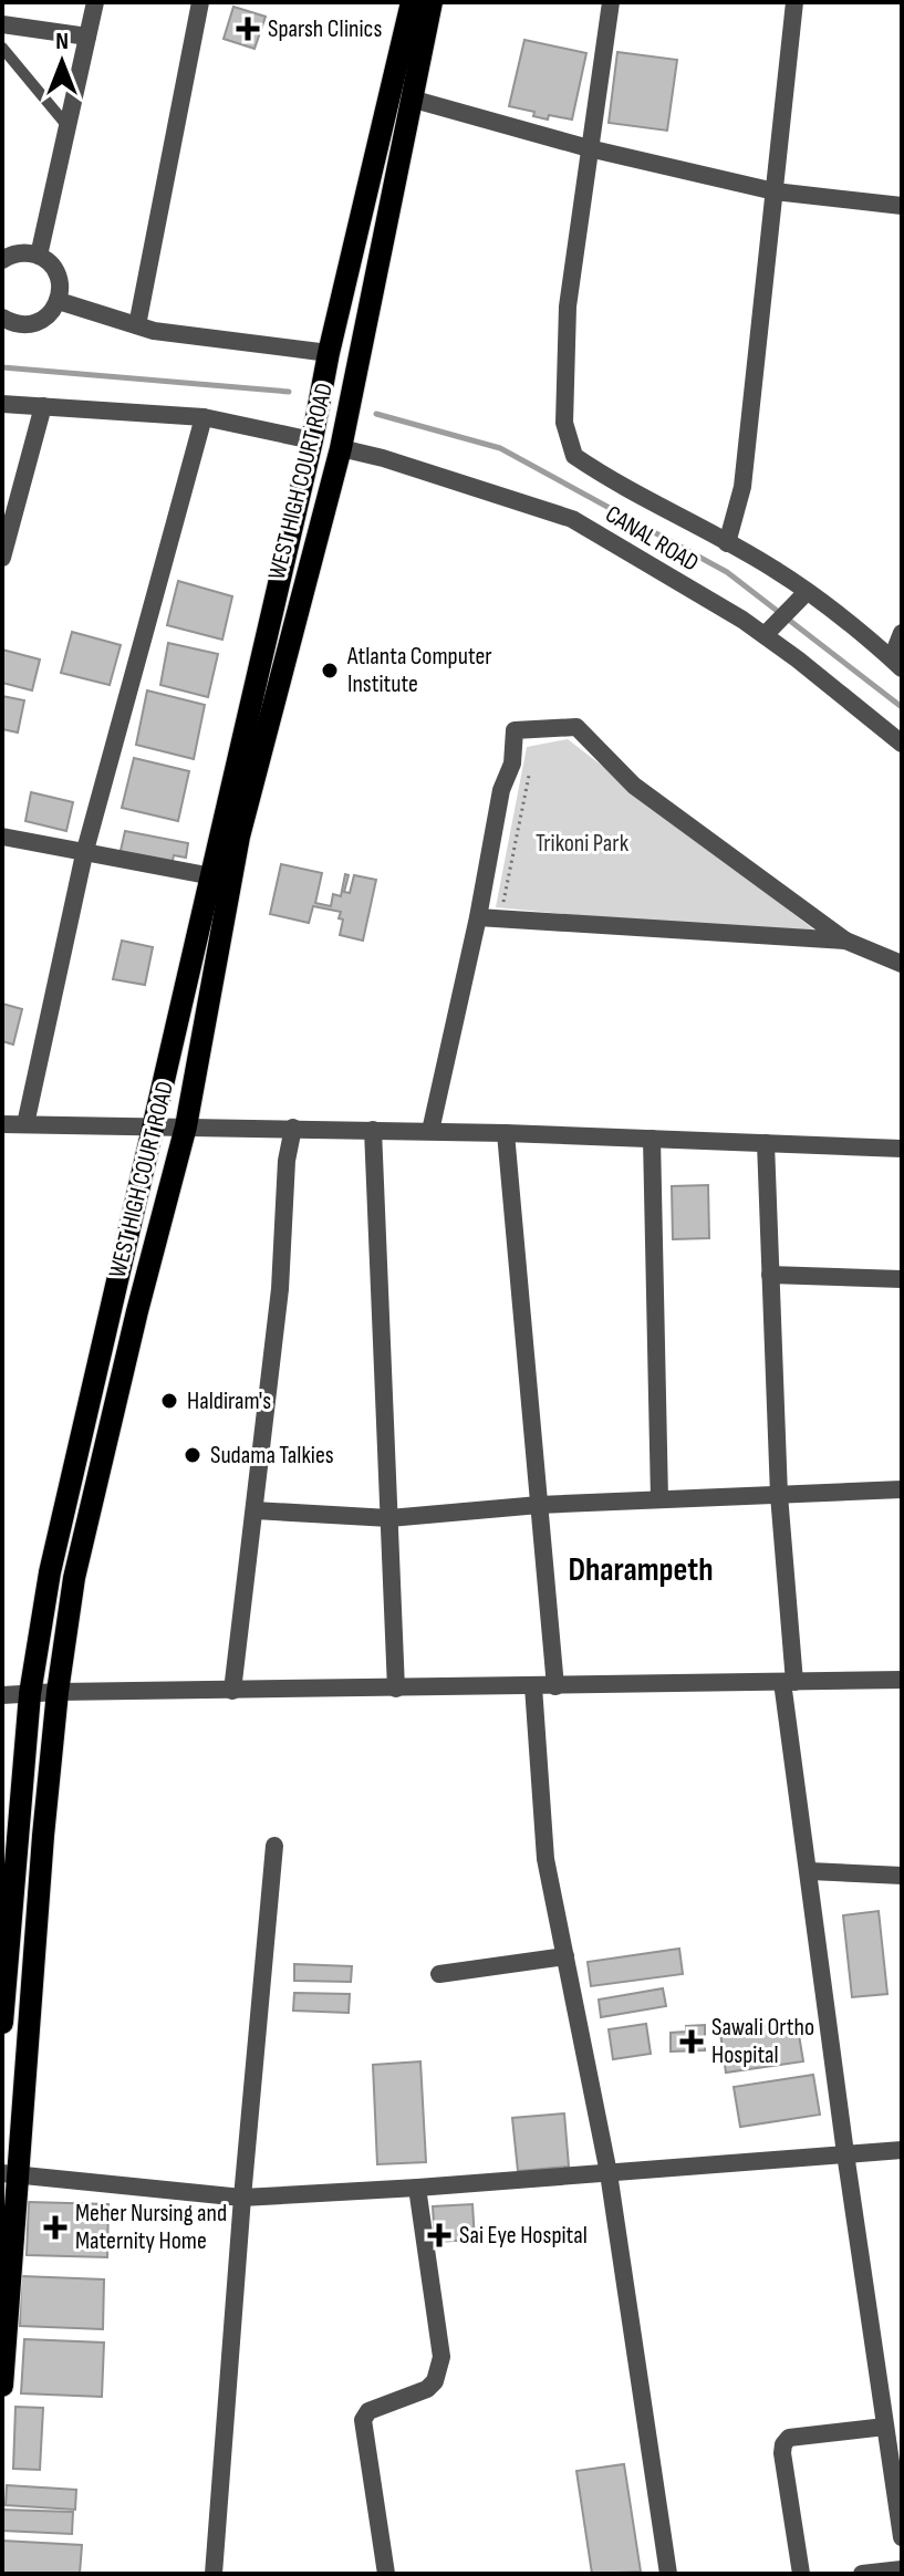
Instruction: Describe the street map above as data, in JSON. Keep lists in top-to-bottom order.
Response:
{
  "streets": {
    "main road": ["WEST HIGH COURT ROAD"],
    "street": ["CANAL ROAD"]
  },
  "crossings": [
    ["WEST HIGH COURT ROAD", "CANAL ROAD"]
  ],
  "districts": ["Dharampeth"],
  "parks": ["Trikoni Park"],
  "places": {
    "health": [
      "Sparsh Clinics",
      "Sawali Ortho Hospital",
      "Meher Nursing and Maternity Home",
      "Sai Eye Hospital"
    ],
    "other": ["Atlanta Computer Institute", "Haldiram's", "Sudama Talkies"]
  },
  "north": "top"
}
